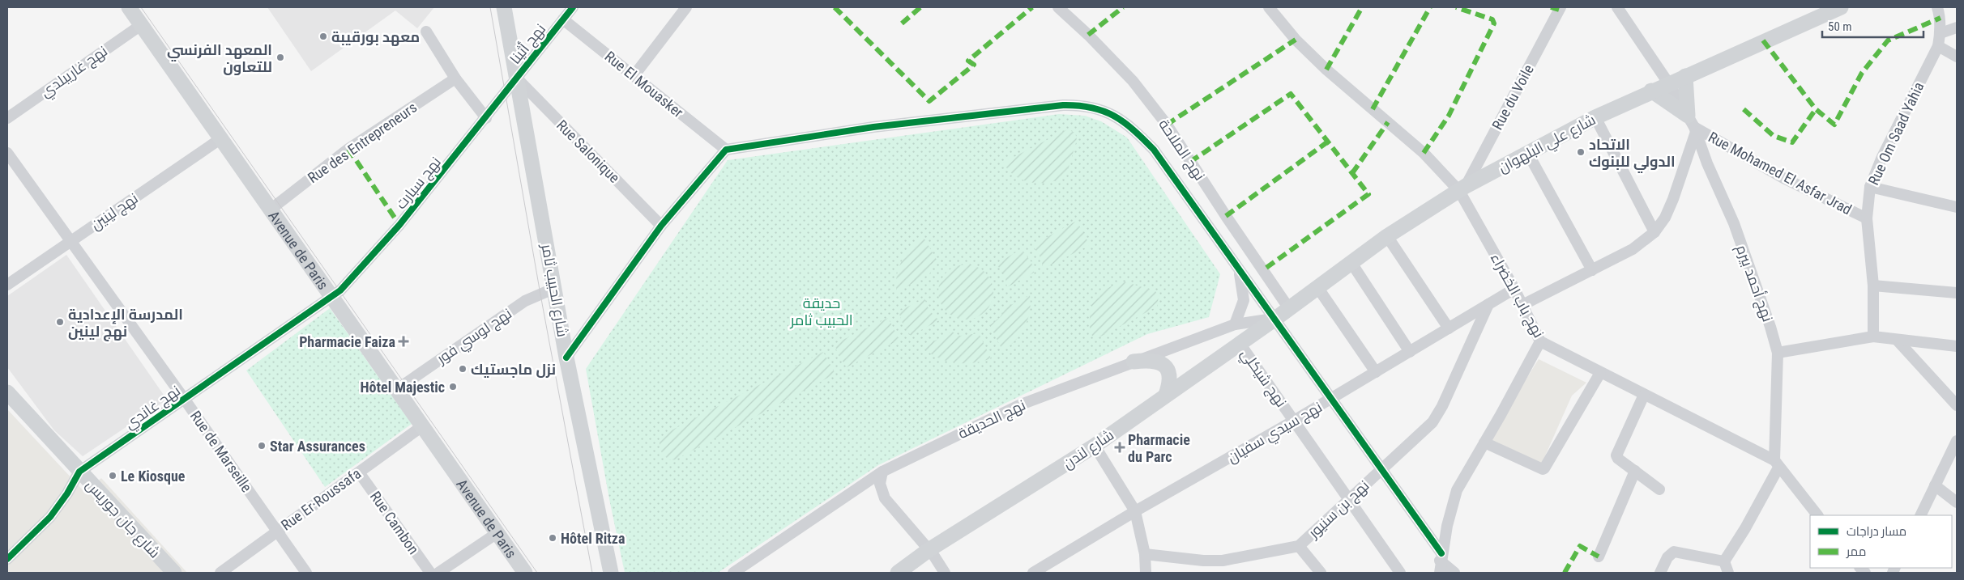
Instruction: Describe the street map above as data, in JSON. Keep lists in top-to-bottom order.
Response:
{
  "streets": {
    "main road": [
      "شارع علي البلهوان",
      "Avenue de Paris",
      "شارع الحبيب ثامر",
      "شارع لندن",
      "شارع جان جوريس"
    ],
    "street": [
      "نهج أثينا",
      "نهج غاريبلدي",
      "Rue El Mouasker",
      "Rue du Voile",
      "Rue Om Saad Yahia",
      "Rue des Entrepreneurs",
      "نهج الملاحة",
      "Rue Salonique",
      "Rue Mohamed El Asfar Jrad",
      "نهج سبارت",
      "نهج لينين",
      "نهج أحمد بيرم",
      "نهج باب الخضراء",
      "نهج لوسي فور",
      "نهج شيكلي",
      "نهج غاندي",
      "نهج الحديقة",
      "نهج سيدي سفيان",
      "Rue de Marseille",
      "Rue Er·Roussafa",
      "نهج بن سنيور",
      "Rue Cambon"
    ]
  },
  "crossings": [
    ["نهج أثينا", "Rue El Mouasker"],
    ["نهج أثينا", "Rue Salonique"],
    ["نهج أثينا", "نهج سبارت"],
    ["نهج أثينا", "شارع الحبيب ثامر"],
    ["نهج غاريبلدي", "Avenue de Paris"],
    ["Rue du Voile", "شارع علي البلهوان"],
    ["Rue du Voile", "نهج باب الخضراء"],
    ["Rue Om Saad Yahia", "Rue Mohamed El Asfar Jrad"],
    ["Rue des Entrepreneurs", "Avenue de Paris"],
    ["شارع علي البلهوان", "نهج الملاحة"],
    ["شارع علي البلهوان", "نهج أحمد بيرم"],
    ["شارع علي البلهوان", "نهج باب الخضراء"],
    ["شارع علي البلهوان", "نهج الحديقة"],
    ["شارع علي البلهوان", "شارع لندن"],
    ["Rue Salonique", "نهج سبارت"],
    ["Rue Salonique", "شارع الحبيب ثامر"],
    ["Rue Mohamed El Asfar Jrad", "نهج أحمد بيرم"],
    ["نهج سبارت", "Avenue de Paris"],
    ["نهج سبارت", "شارع الحبيب ثامر"],
    ["نهج سبارت", "نهج غاندي"],
    ["نهج لينين", "Avenue de Paris"],
    ["نهج لينين", "Rue de Marseille"],
    ["Avenue de Paris", "نهج لوسي فور"],
    ["Avenue de Paris", "نهج غاندي"],
    ["Avenue de Paris", "Rue Er·Roussafa"],
    ["نهج أحمد بيرم", "نهج باب الخضراء"],
    ["شارع الحبيب ثامر", "نهج لوسي فور"],
    ["نهج باب الخضراء", "نهج سيدي سفيان"],
    ["نهج شيكلي", "نهج سيدي سفيان"],
    ["نهج شيكلي", "شارع لندن"],
    ["نهج شيكلي", "نهج بن سنيور"],
    ["نهج غاندي", "Rue de Marseille"],
    ["نهج غاندي", "شارع جان جوريس"],
    ["نهج الحديقة", "شارع لندن"],
    ["نهج سيدي سفيان", "نهج بن سنيور"],
    ["Rue de Marseille", "Rue Er·Roussafa"],
    ["Rue Er·Roussafa", "Rue Cambon"]
  ],
  "parks": ["حديقة الحبيب ثامر"],
  "places": {
    "other": [
      "معهد بورقيبة",
      "المعهد الفرنسي للتعاون",
      "الاتحاد الدولي للبنوك",
      "المدرسة الإعدادية نهج لينين",
      "نزل ماجستيك",
      "Hôtel Majestic",
      "Star Assurances",
      "Le Kiosque",
      "Hôtel Ritza"
    ],
    "health": ["Pharmacie Faiza", "Pharmacie du Parc"]
  },
  "legend": ["مسار دراجات", "ممر"],
  "scale_bar": "50 m"
}
